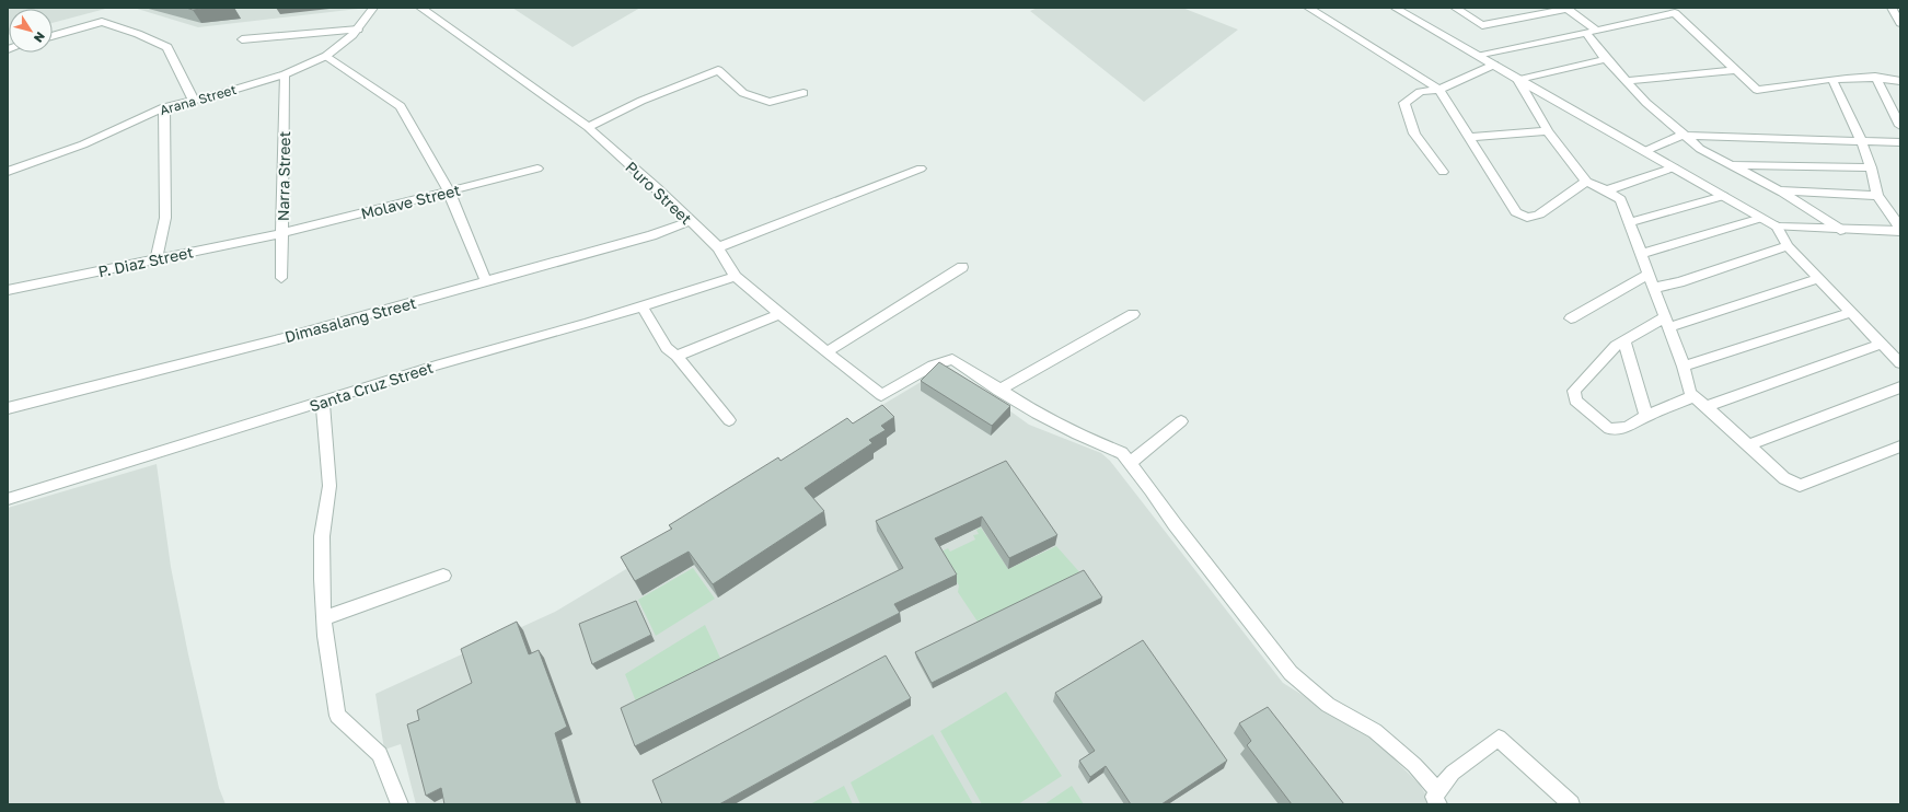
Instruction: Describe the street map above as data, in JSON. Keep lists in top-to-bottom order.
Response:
{
  "streets": {
    "street": [
      "Arana Street",
      "Narra Street",
      "Puro Street",
      "Molave Street",
      "P. Diaz Street",
      "Dimasalang Street",
      "Santa Cruz Street"
    ]
  },
  "crossings": [
    ["Arana Street", "Narra Street"],
    ["Narra Street", "Molave Street"],
    ["Narra Street", "P. Diaz Street"],
    ["Puro Street", "Dimasalang Street"],
    ["Puro Street", "Santa Cruz Street"],
    ["Molave Street", "P. Diaz Street"]
  ],
  "north": "bottom right"
}
